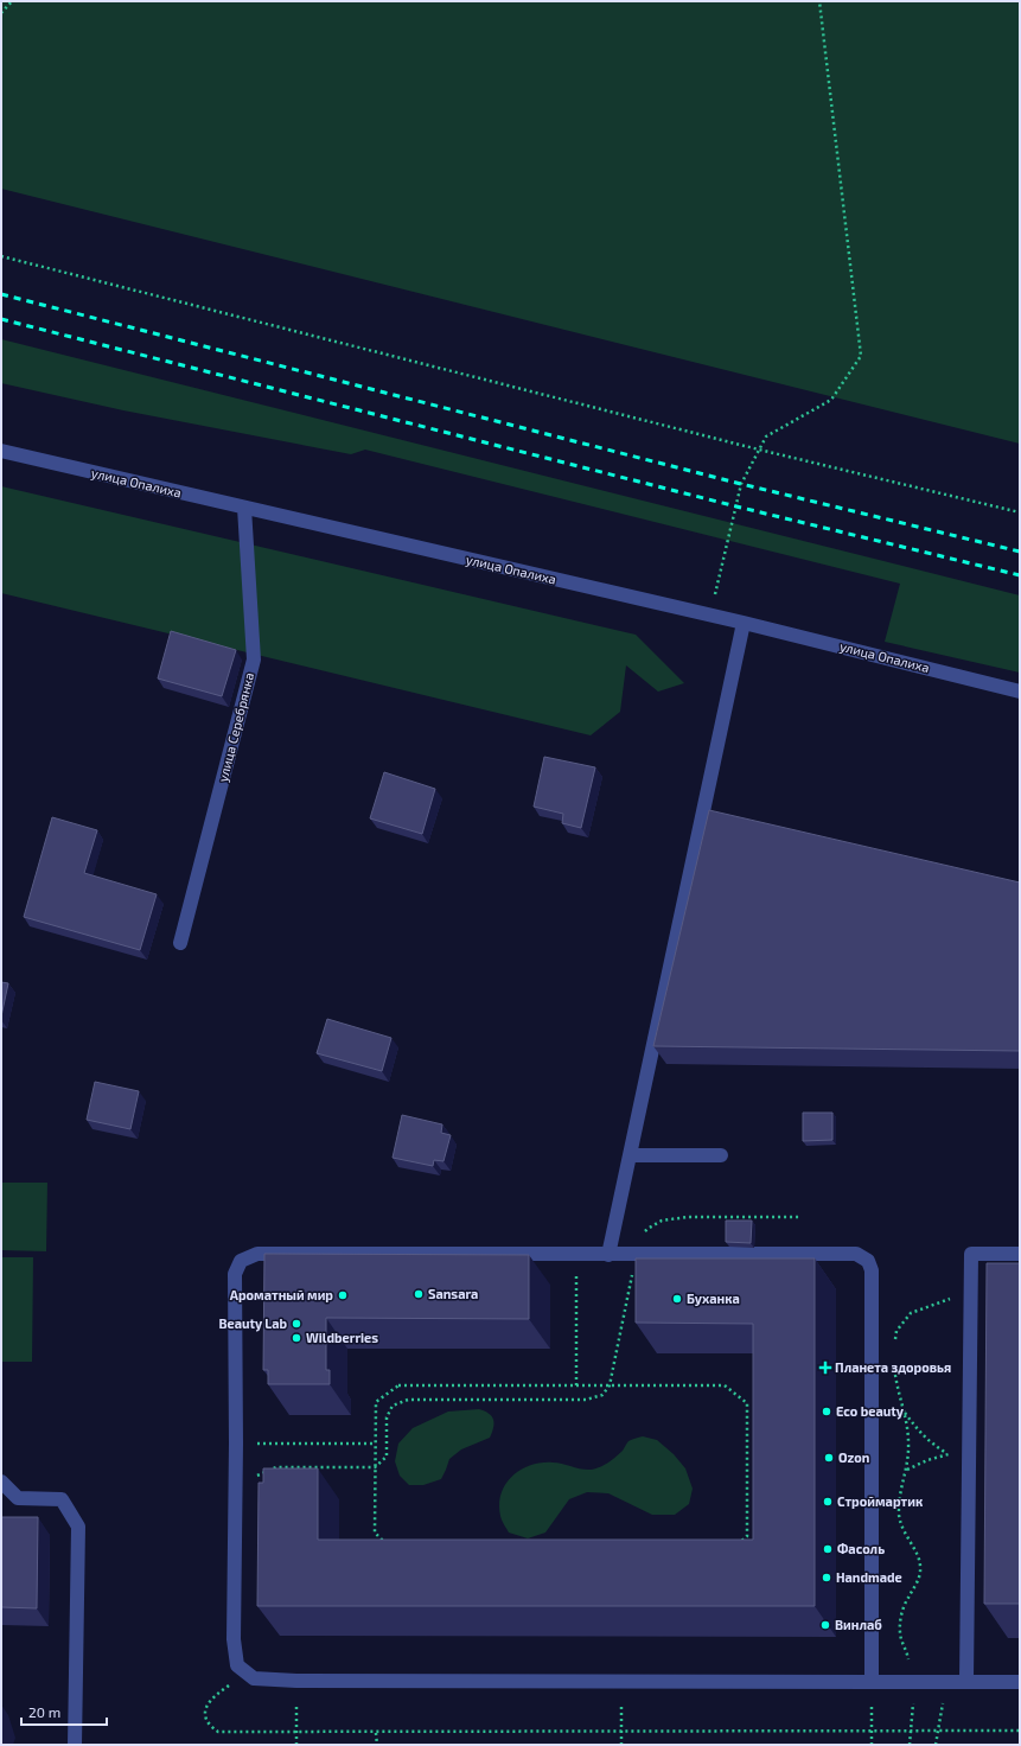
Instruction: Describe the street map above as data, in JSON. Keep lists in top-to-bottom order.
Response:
{
  "streets": {
    "street": ["улица Опалиха", "улица Серебрянка"]
  },
  "crossings": [
    ["улица Опалиха", "улица Серебрянка"]
  ],
  "places": {
    "other": [
      "Sansara",
      "Ароматный мир",
      "Буханка",
      "Beauty Lab",
      "Wildberries",
      "Eco beauty",
      "Ozon",
      "Строймартик",
      "Фасоль",
      "Handmade",
      "Винлаб"
    ],
    "health": ["Планета здоровья"]
  },
  "scale_bar": "20 m"
}
